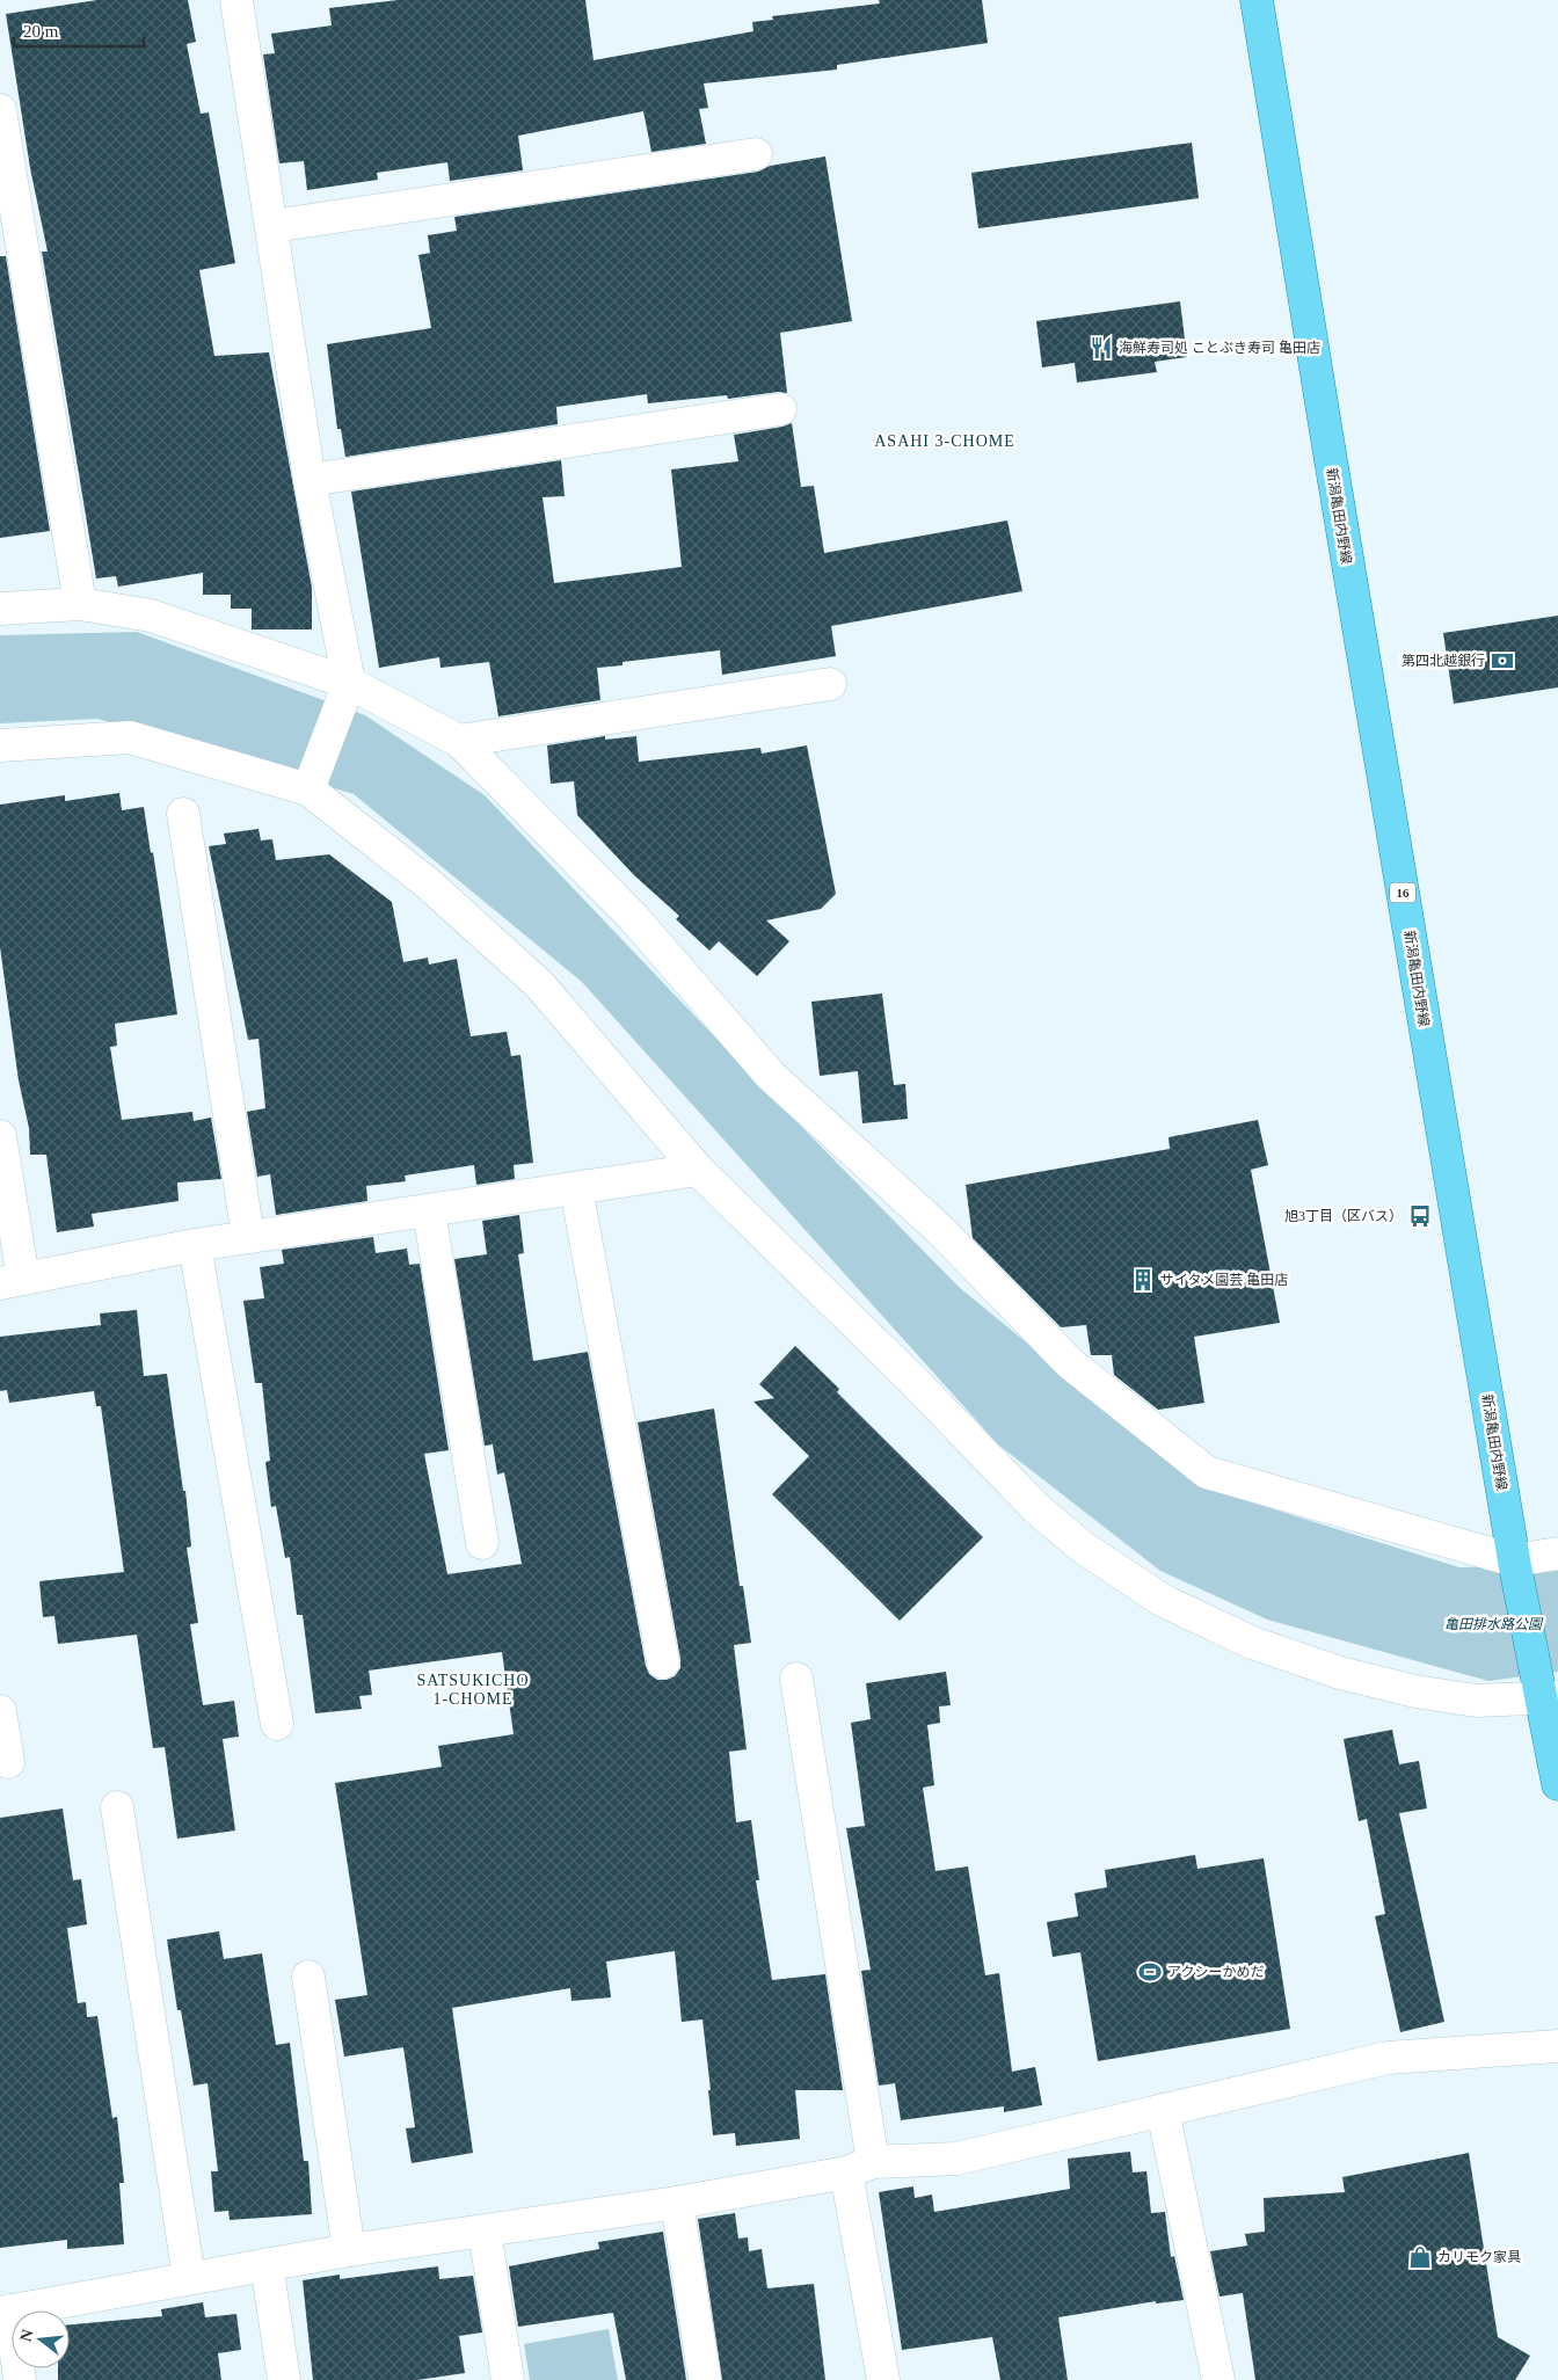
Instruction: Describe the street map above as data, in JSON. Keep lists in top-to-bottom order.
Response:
{
  "streets": {
    "main road": ["新潟亀田内野線", "16"]
  },
  "districts": ["ASAHI 3-CHOME", "SATSUKICHO 1-CHOME"],
  "parks": ["亀田排水路公園"],
  "places": {
    "restaurant": ["海鮮寿司処 ことぶき寿司 亀田店"],
    "bank": ["第四北越銀行"],
    "bus stop": ["旭3丁目（区バス）"],
    "building": ["サイタメ園芸 亀田店"],
    "sports": ["アクシーかめだ"],
    "shop": ["カリモク家具"]
  },
  "scale_bar": "20 m",
  "north": "left"
}
